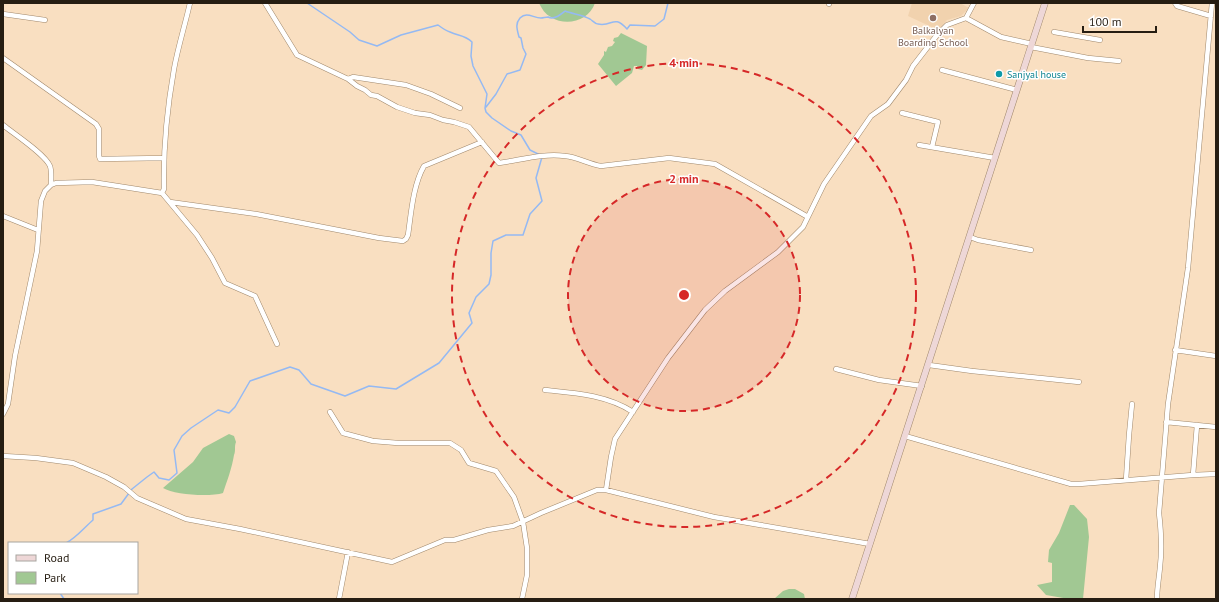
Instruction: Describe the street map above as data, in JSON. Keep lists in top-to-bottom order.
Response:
{
  "places": ["Balkalyan Boarding School", "Sanjyal house"],
  "legend": ["Road", "Park"],
  "scale_bar": "100 m",
  "rings": ["4 min", "2 min"]
}
